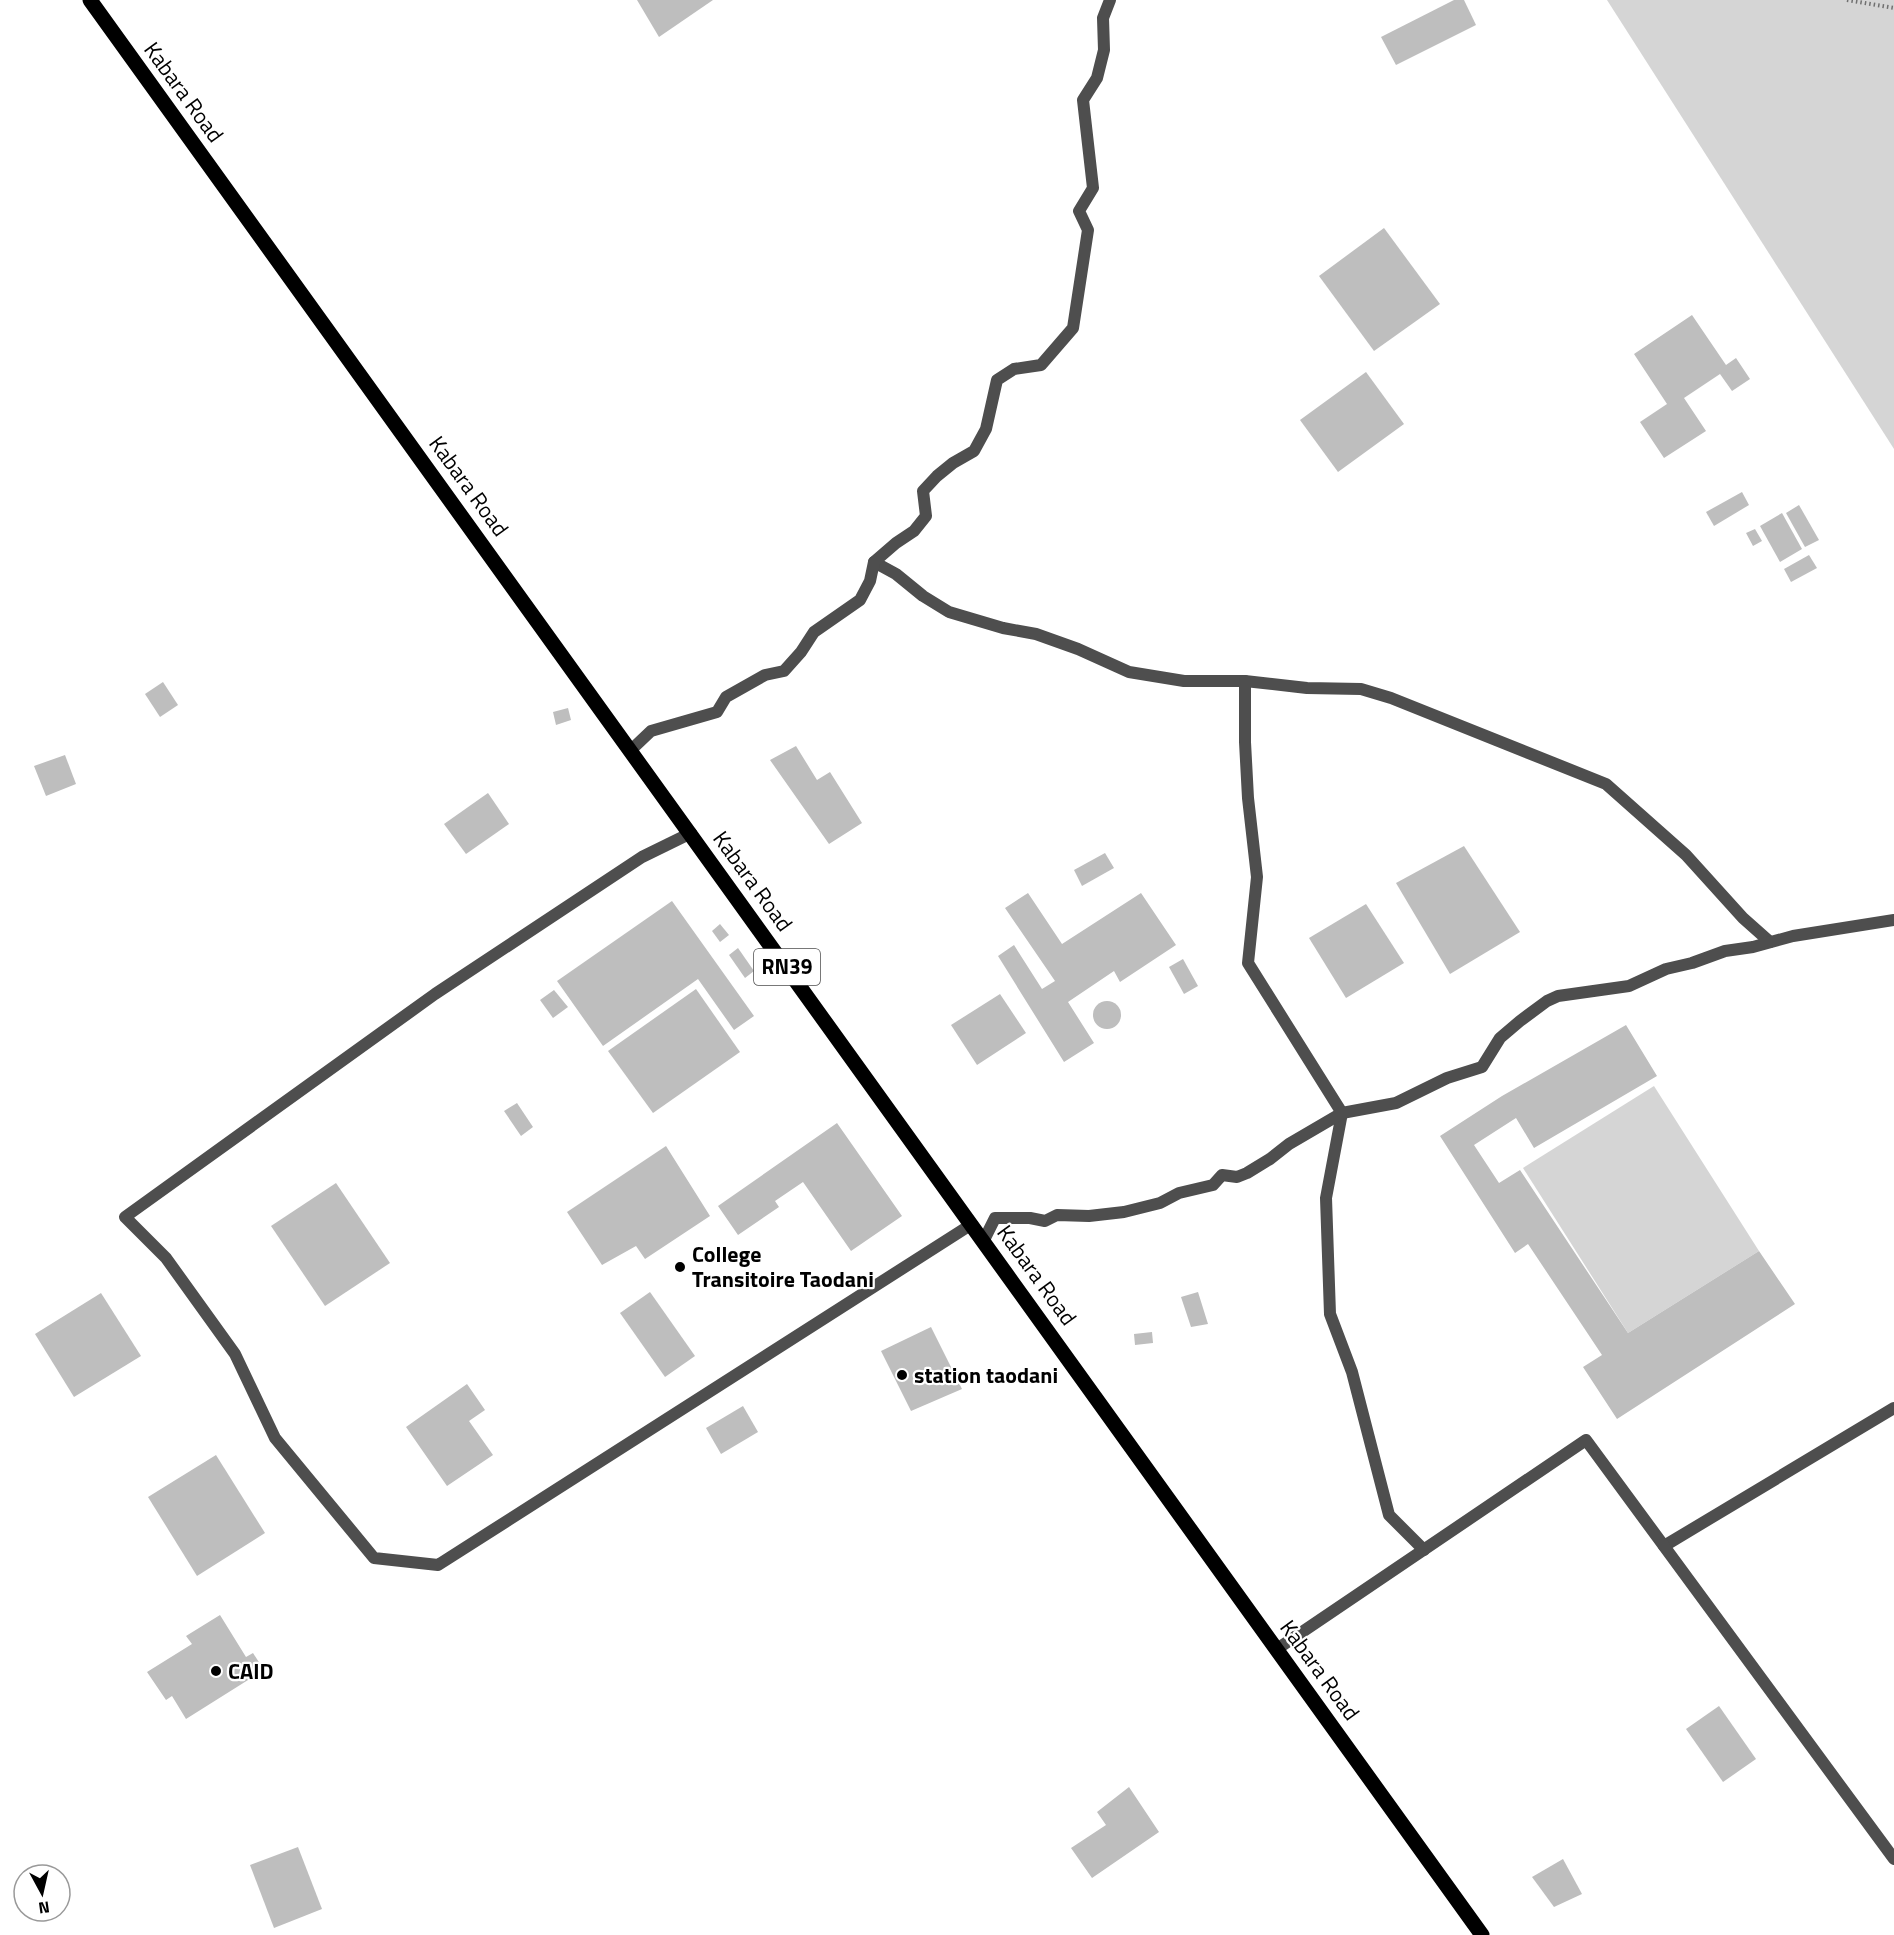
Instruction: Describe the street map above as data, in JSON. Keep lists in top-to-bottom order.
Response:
{
  "streets": {
    "main road": ["Kabara Road", "RN39"]
  },
  "places": ["College Transitoire Taodani", "station taodani", "CAID"],
  "north": "bottom"
}
